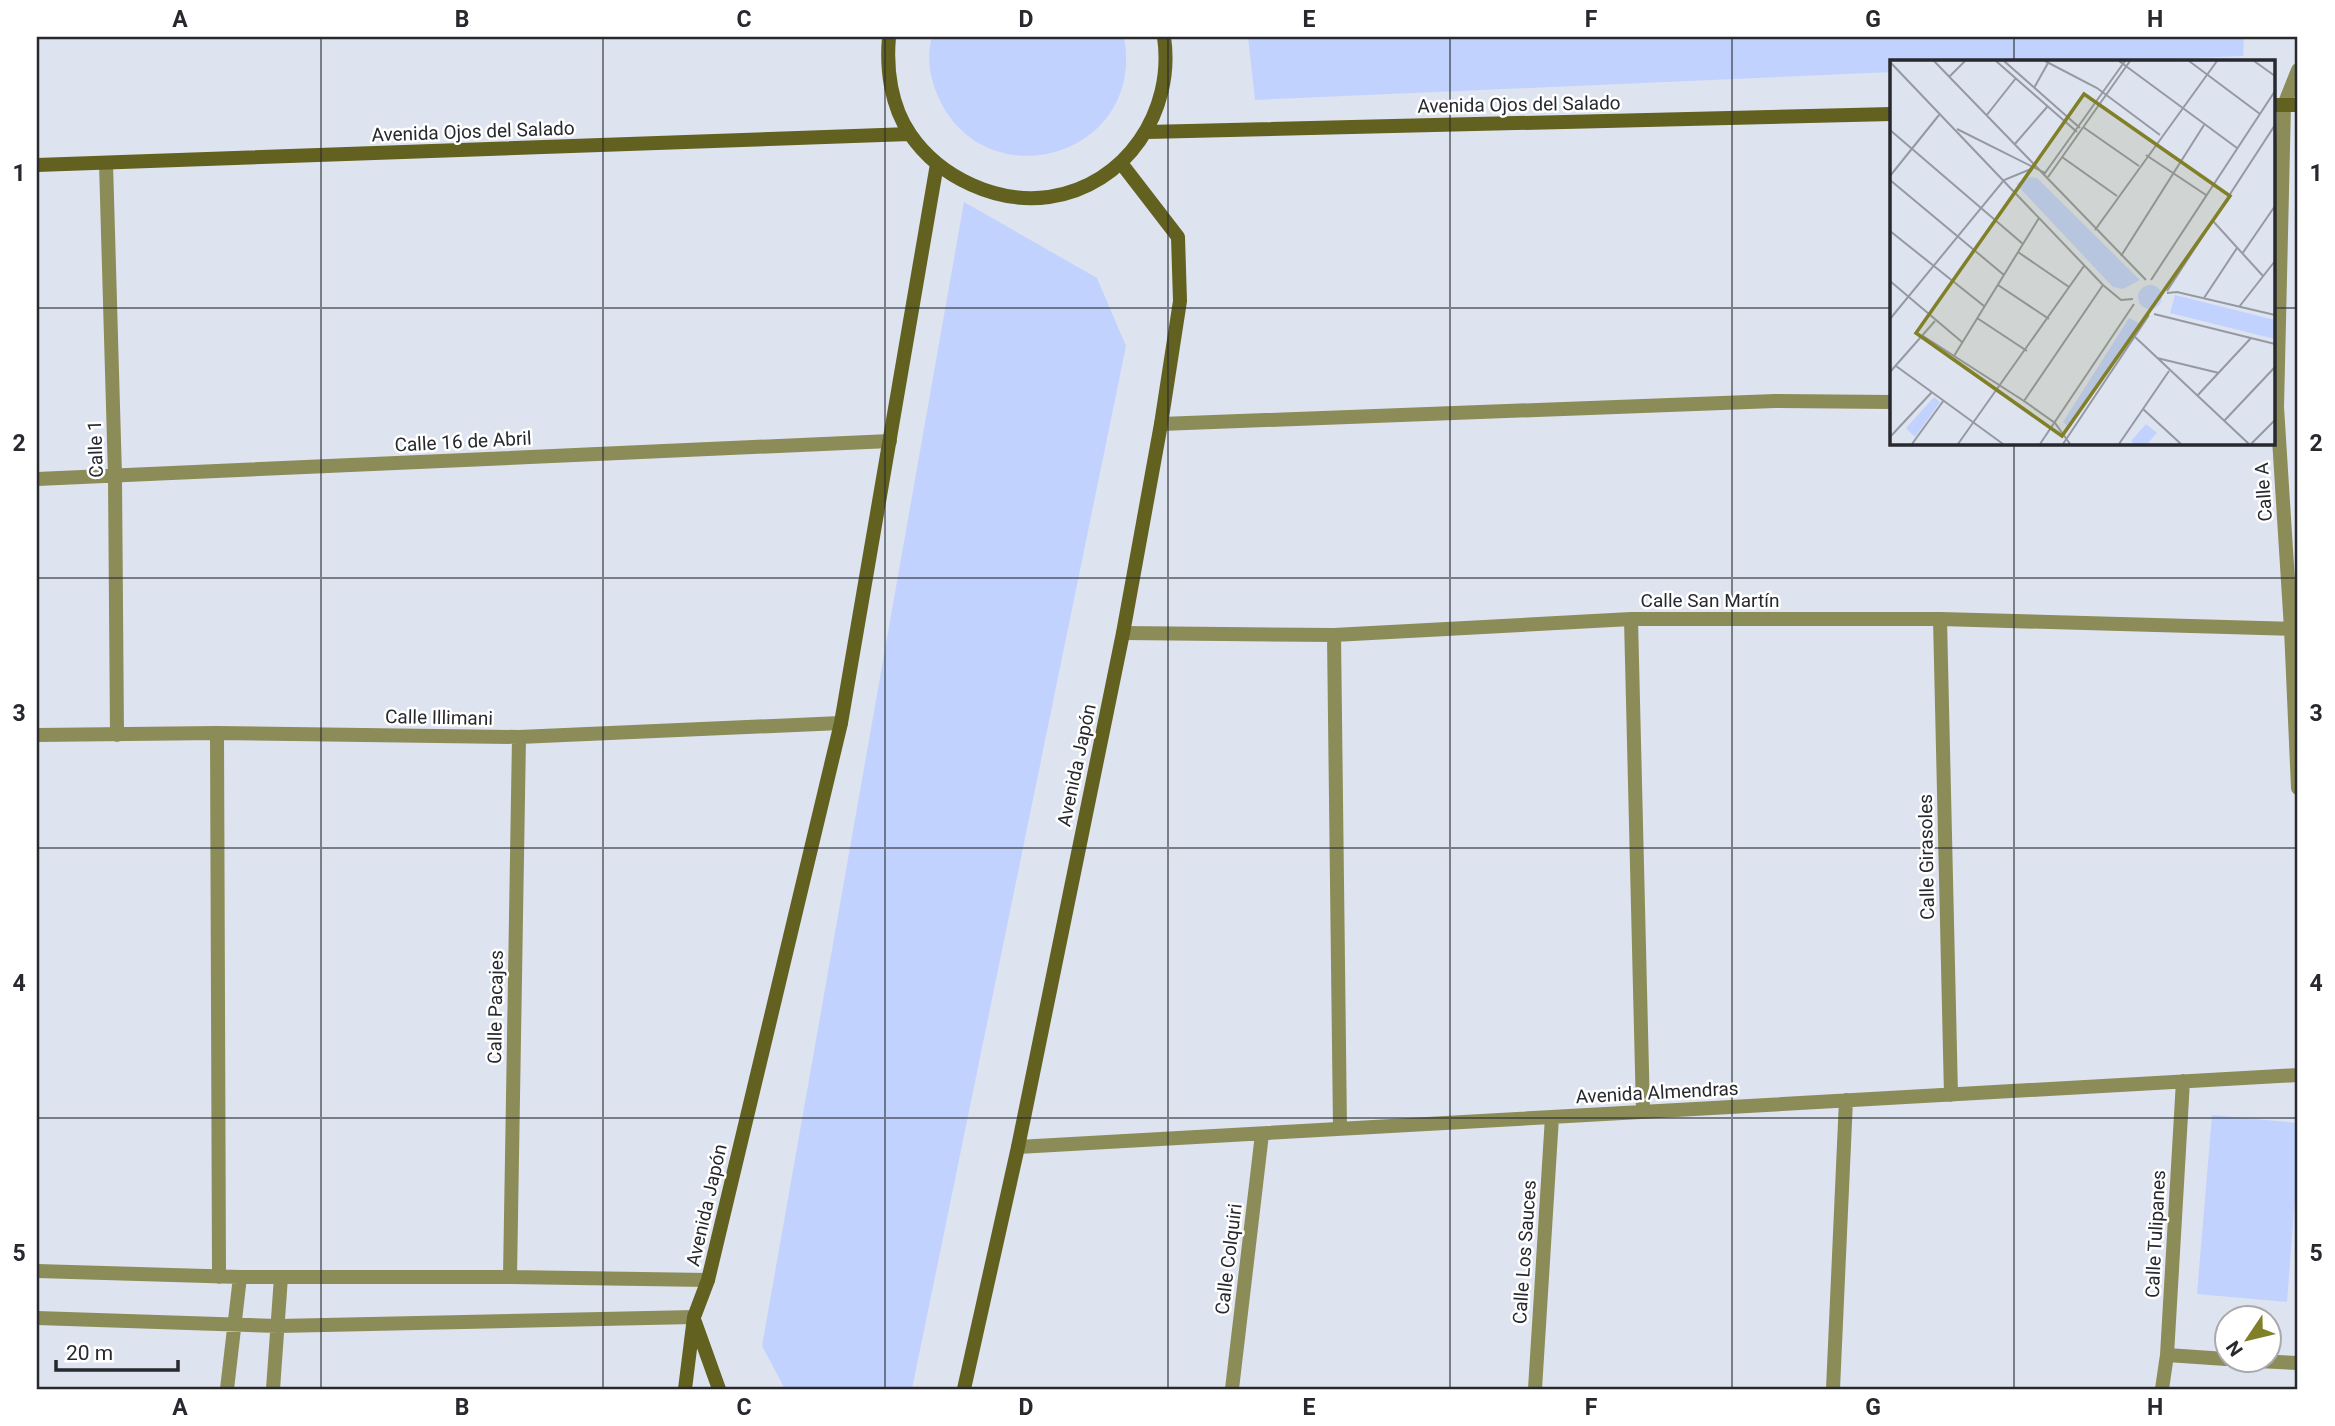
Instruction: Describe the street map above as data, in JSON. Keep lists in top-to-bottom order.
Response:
{
  "streets": {
    "street": [
      "Avenida Ojos del Salado",
      "Calle 16 de Abril",
      "Calle 1",
      "Calle A",
      "Calle San Martín",
      "Calle Illimani",
      "Avenida Japón",
      "Calle Girasoles",
      "Calle Pacajes",
      "Avenida Almendras",
      "Calle Tulipanes",
      "Calle Los Sauces",
      "Calle Colquiri"
    ]
  },
  "crossings": [
    ["Avenida Ojos del Salado", "Calle 1"],
    ["Calle 16 de Abril", "Calle 1"],
    ["Calle 16 de Abril", "Avenida Japón"],
    ["Calle 1", "Calle Illimani"],
    ["Calle A", "Calle San Martín"],
    ["Calle San Martín", "Avenida Japón"],
    ["Calle San Martín", "Calle Girasoles"],
    ["Calle Illimani", "Avenida Japón"],
    ["Calle Illimani", "Calle Pacajes"],
    ["Avenida Japón", "Avenida Almendras"],
    ["Calle Girasoles", "Avenida Almendras"],
    ["Avenida Almendras", "Calle Tulipanes"],
    ["Avenida Almendras", "Calle Los Sauces"],
    ["Avenida Almendras", "Calle Colquiri"]
  ],
  "scale_bar": "20 m",
  "north": "bottom left",
  "grid": {
    "columns": [
      "A",
      "B",
      "C",
      "D",
      "E",
      "F",
      "G",
      "H"
    ],
    "rows": [
      "1",
      "2",
      "3",
      "4",
      "5"
    ]
  }
}
